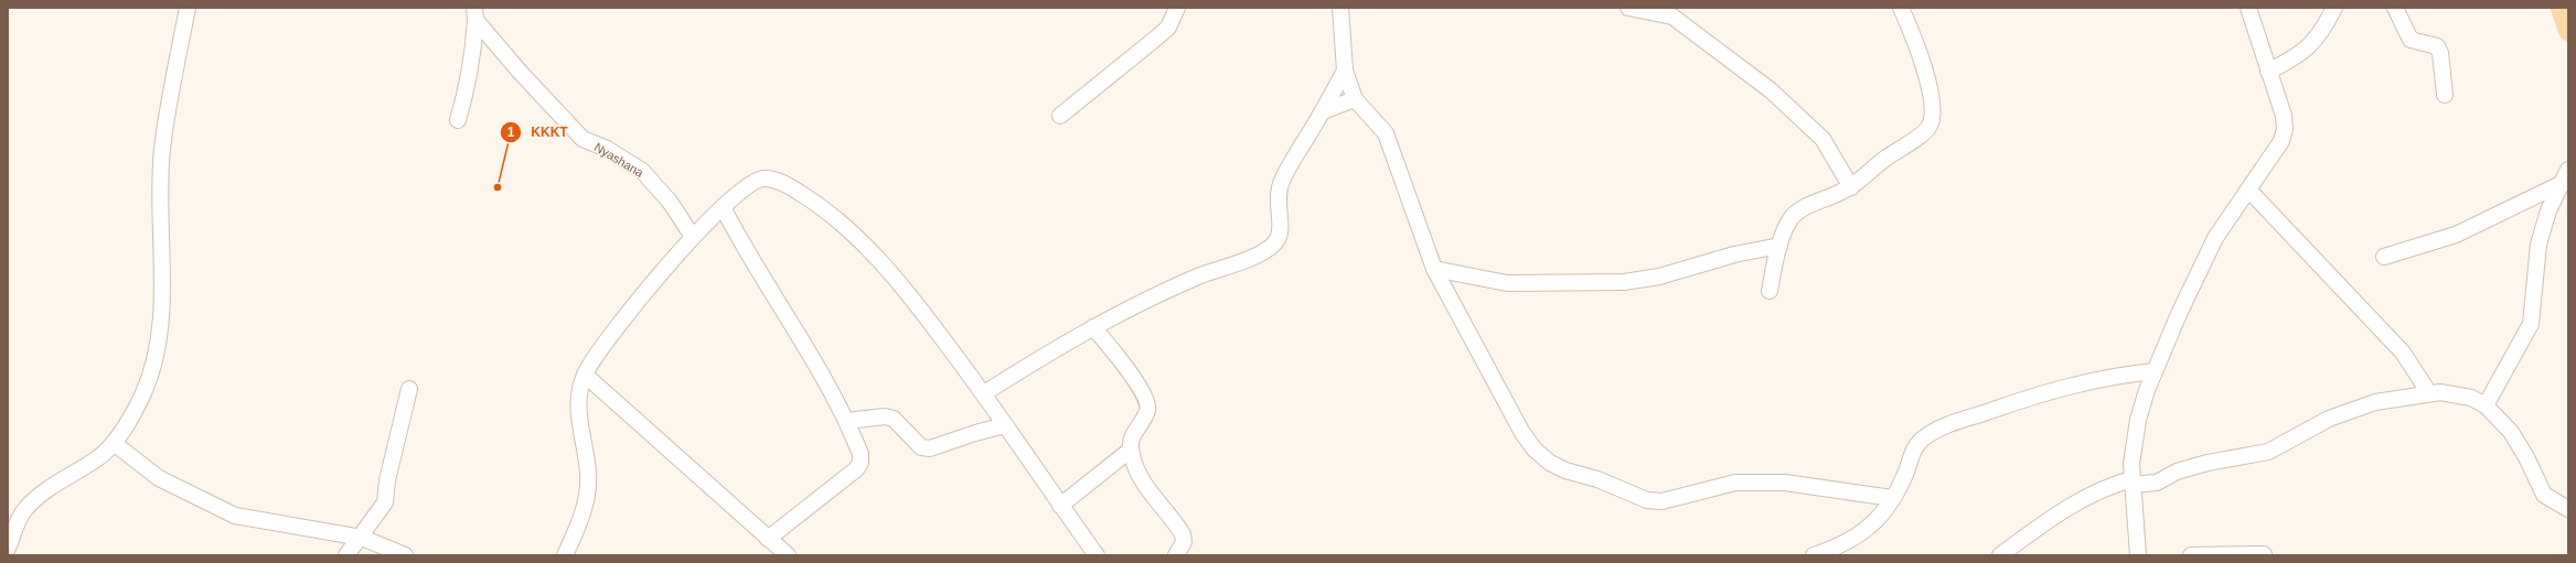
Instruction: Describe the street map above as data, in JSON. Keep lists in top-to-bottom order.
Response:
{
  "streets": {
    "street": ["Nyashana"]
  },
  "places": ["KKKT"]
}
